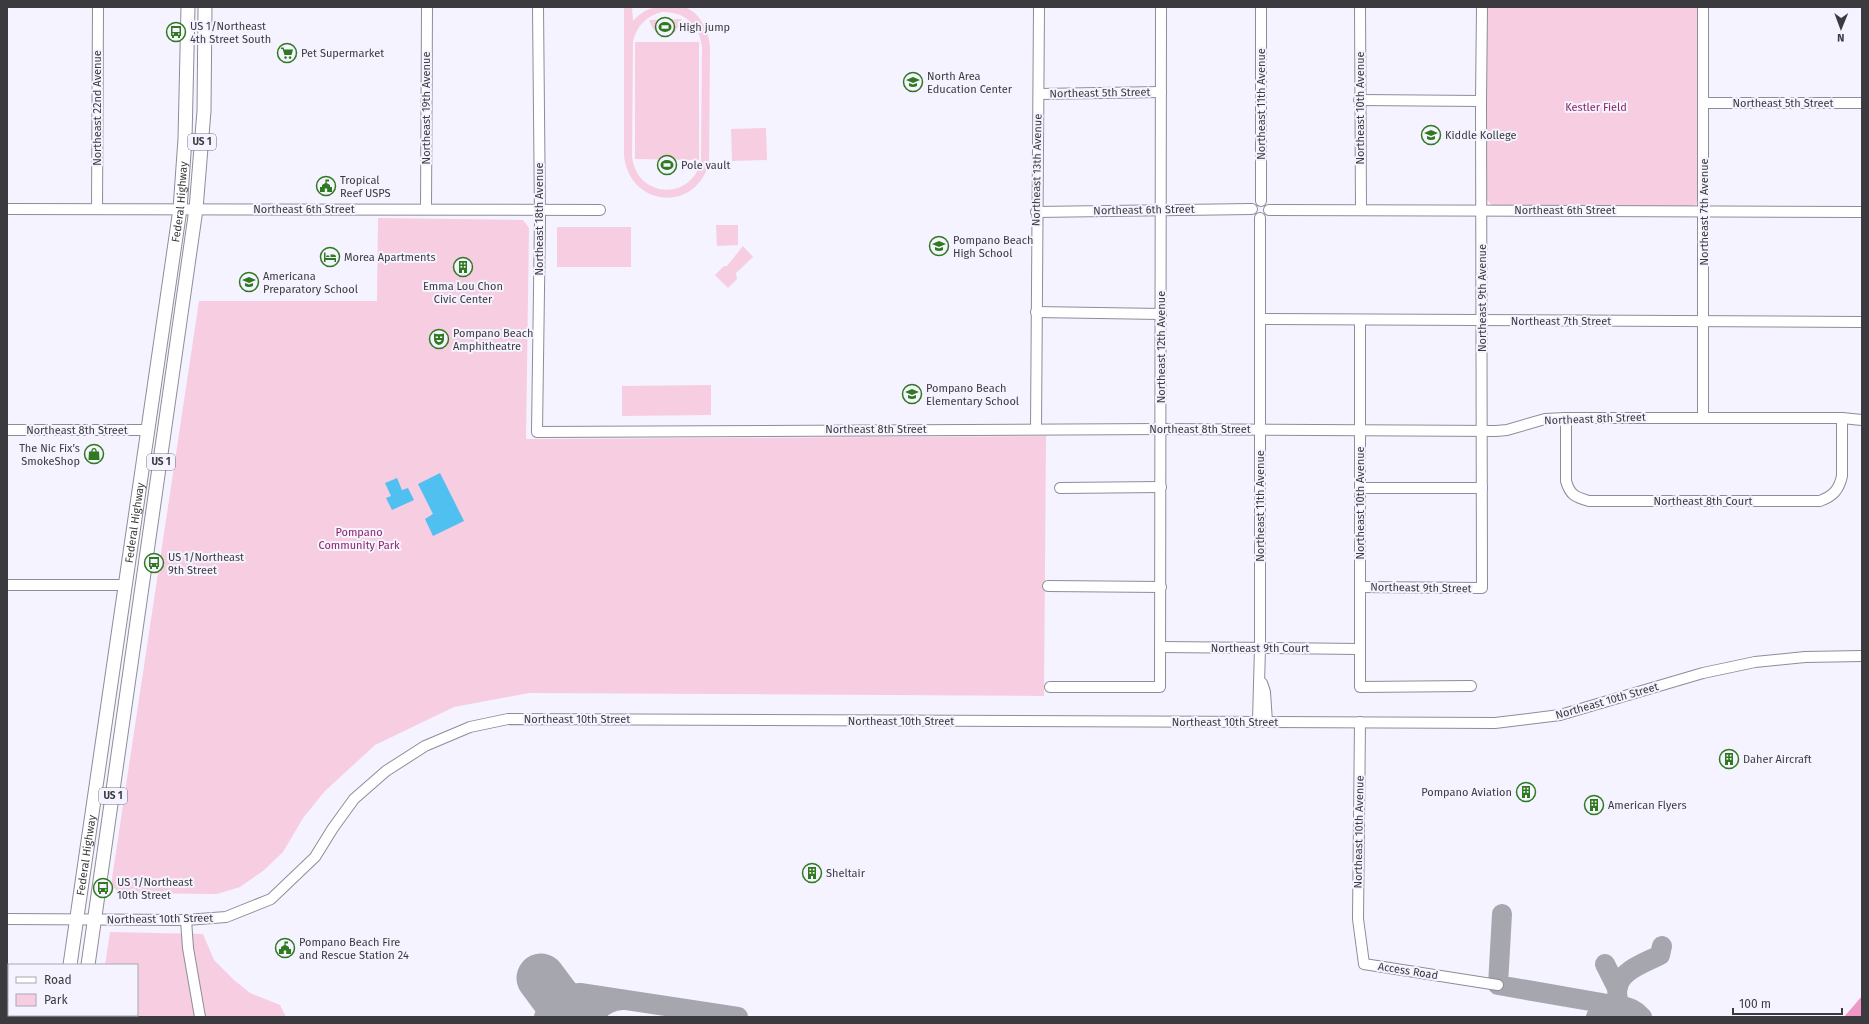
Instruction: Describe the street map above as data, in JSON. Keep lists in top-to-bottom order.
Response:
{
  "streets": {
    "main road": ["US 1", "Federal Highway"],
    "street": [
      "Northeast 5th Street",
      "Northeast 11th Avenue",
      "Northeast 22nd Avenue",
      "Northeast 19th Avenue",
      "Northeast 10th Avenue",
      "Northeast 13th Avenue",
      "Northeast 6th Street",
      "Northeast 7th Avenue",
      "Northeast 18th Avenue",
      "Northeast 9th Avenue",
      "Northeast 7th Street",
      "Northeast 12th Avenue",
      "Northeast 8th Street",
      "Northeast 8th Court",
      "Northeast 9th Street",
      "Northeast 9th Court",
      "Northeast 10th Street",
      "Access Road"
    ]
  },
  "crossings": [
    ["Northeast 5th Street", "Northeast 13th Avenue"],
    ["Northeast 5th Street", "Northeast 7th Avenue"],
    ["Northeast 5th Street", "Northeast 12th Avenue"],
    ["Northeast 11th Avenue", "Northeast 6th Street"],
    ["Northeast 11th Avenue", "Northeast 7th Street"],
    ["Northeast 11th Avenue", "Northeast 8th Street"],
    ["Northeast 11th Avenue", "Northeast 9th Court"],
    ["Northeast 11th Avenue", "Northeast 10th Street"],
    ["Northeast 22nd Avenue", "Northeast 6th Street"],
    ["Northeast 19th Avenue", "Northeast 6th Street"],
    ["Northeast 10th Avenue", "Northeast 6th Street"],
    ["Northeast 10th Avenue", "Northeast 7th Street"],
    ["Northeast 10th Avenue", "Northeast 8th Street"],
    ["Northeast 10th Avenue", "Northeast 9th Street"],
    ["Northeast 10th Avenue", "Northeast 9th Court"],
    ["Northeast 10th Avenue", "Northeast 10th Street"],
    ["Northeast 10th Avenue", "Access Road"],
    ["Northeast 13th Avenue", "Northeast 6th Street"],
    ["Northeast 13th Avenue", "Northeast 8th Street"],
    ["Federal Highway", "Northeast 6th Street"],
    ["Federal Highway", "Northeast 8th Street"],
    ["Federal Highway", "Northeast 10th Street"],
    ["Northeast 6th Street", "Northeast 7th Avenue"],
    ["Northeast 6th Street", "Northeast 18th Avenue"],
    ["Northeast 6th Street", "Northeast 9th Avenue"],
    ["Northeast 6th Street", "Northeast 12th Avenue"],
    ["Northeast 7th Avenue", "Northeast 7th Street"],
    ["Northeast 7th Avenue", "Northeast 8th Street"],
    ["Northeast 18th Avenue", "Northeast 8th Street"],
    ["Northeast 9th Avenue", "Northeast 7th Street"],
    ["Northeast 9th Avenue", "Northeast 8th Street"],
    ["Northeast 9th Avenue", "Northeast 9th Street"],
    ["Northeast 12th Avenue", "Northeast 8th Street"],
    ["Northeast 12th Avenue", "Northeast 9th Court"],
    ["Northeast 8th Street", "Northeast 8th Court"]
  ],
  "parks": ["Kestler Field", "Pompano Community Park"],
  "places": {
    "sports": ["High jump", "Pole vault"],
    "bus stop": ["US 1/Northeast 4th Street South", "US 1/Northeast 9th Street", "US 1/Northeast 10th Street"],
    "supermarket": ["Pet Supermarket"],
    "school or university": [
      "North Area Education Center",
      "Kiddle Kollege",
      "Pompano Beach High School",
      "Americana Preparatory School",
      "Pompano Beach Elementary School"
    ],
    "public building": ["Tropical Reef USPS", "Pompano Beach Fire and Rescue Station 24"],
    "hotel": ["Morea Apartments"],
    "building": [
      "Emma Lou Chon Civic Center",
      "Daher Aircraft",
      "Pompano Aviation",
      "American Flyers",
      "Sheltair"
    ],
    "theatre": ["Pompano Beach Amphitheatre"],
    "shop": ["The Nic Fix’s SmokeShop"]
  },
  "legend": ["Road", "Park"],
  "scale_bar": "100 m",
  "north": "bottom"
}
